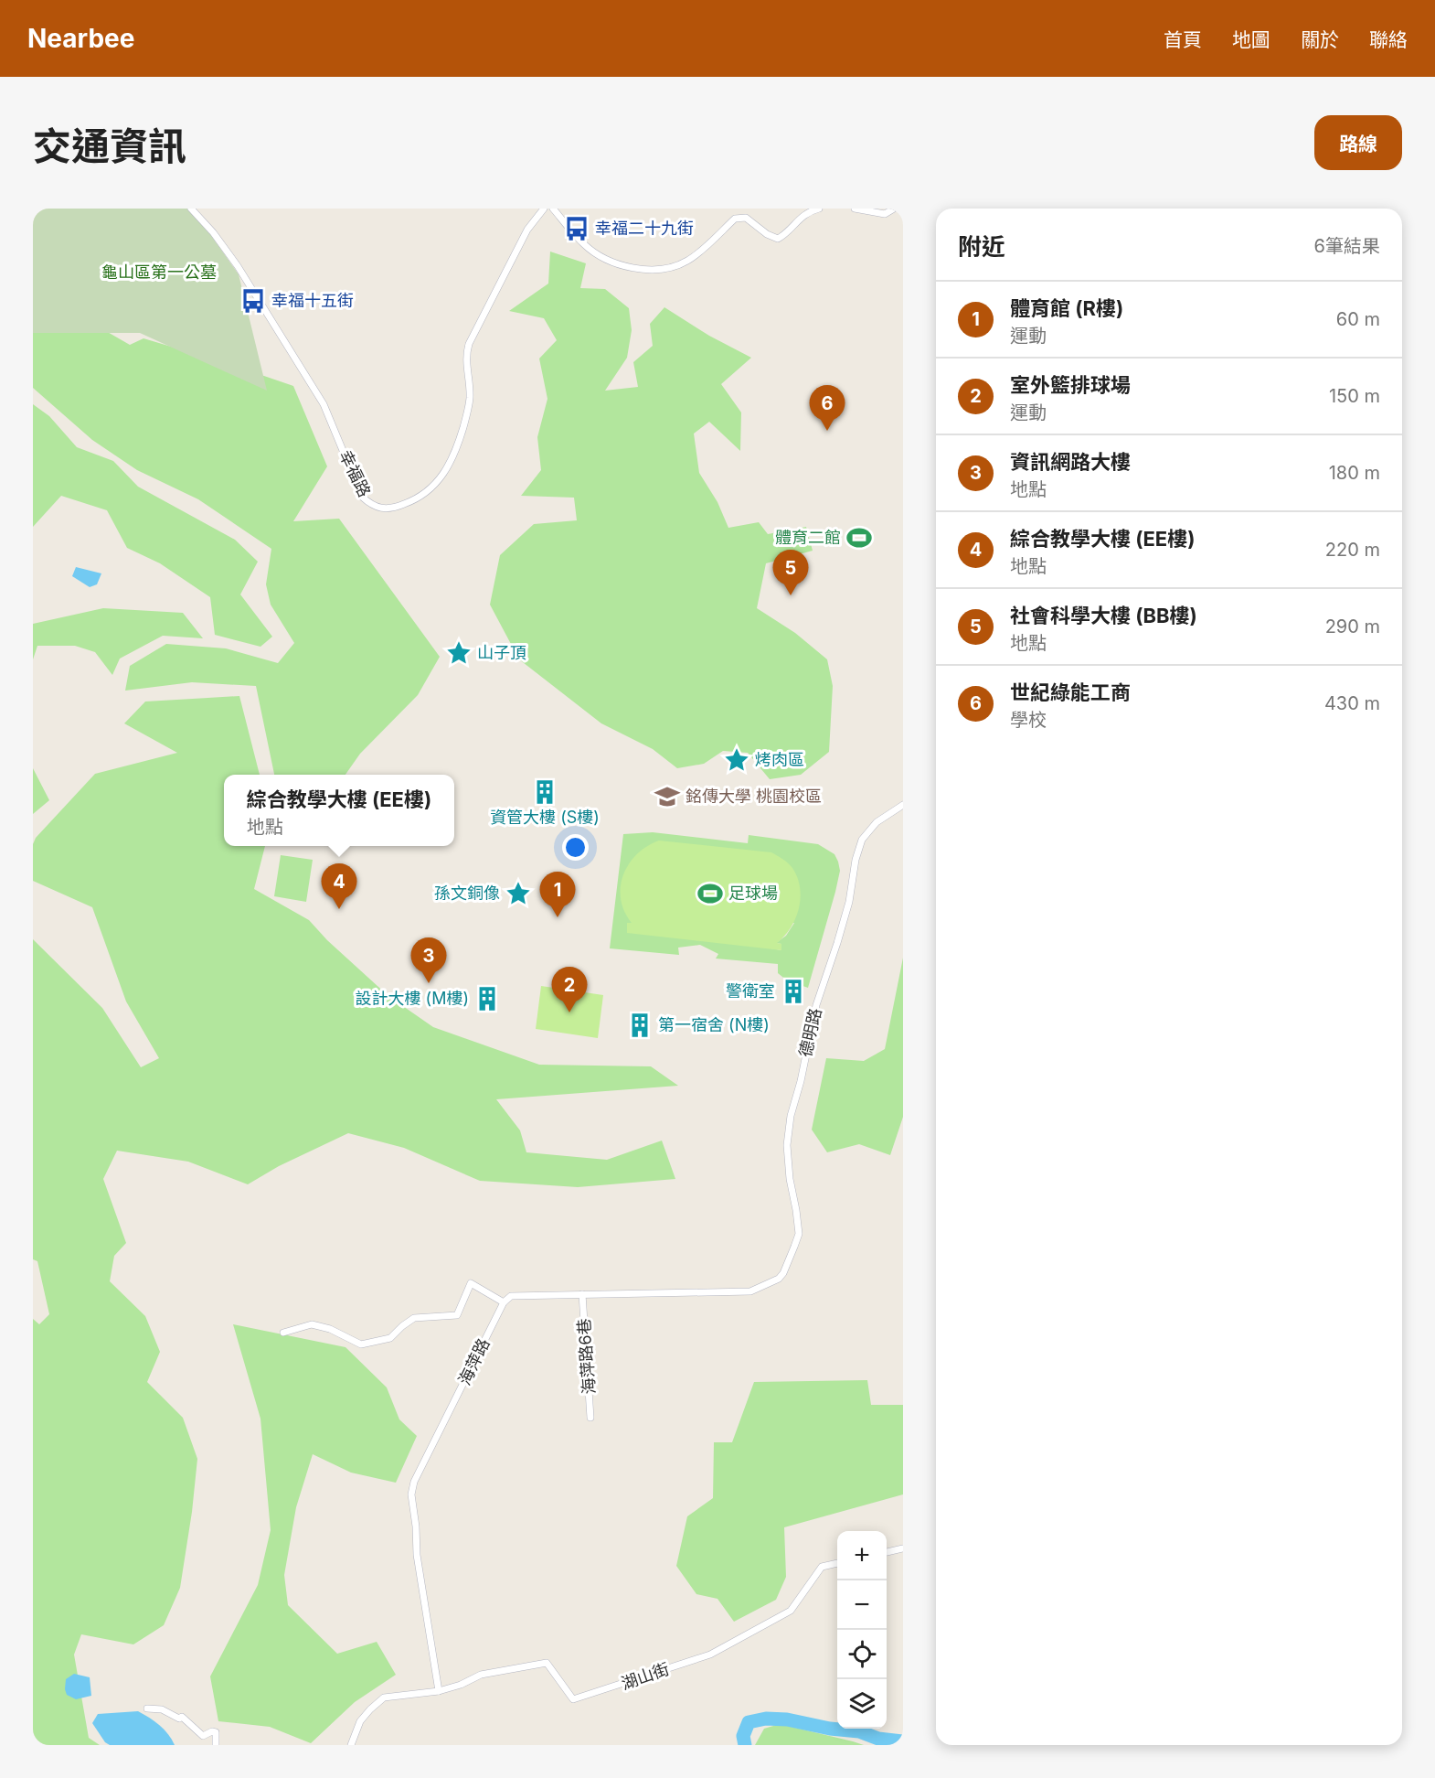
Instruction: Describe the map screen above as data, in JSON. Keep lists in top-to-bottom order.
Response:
{
  "streets": {
    "street": [
      "幸福路",
      "德明路",
      "海萍路6巷",
      "海萍路",
      "湖山街"
    ]
  },
  "crossings": [
    ["德明路", "海萍路6巷"],
    ["海萍路", "湖山街"]
  ],
  "parks": ["龜山區第一公墓"],
  "places": {
    "bus stop": ["幸福二十九街", "幸福十五街"],
    "sports": ["體育二館", "足球場"],
    "place": ["山子頂", "烤肉區", "孫文銅像"],
    "building": [
      "資管大樓 (S樓)",
      "警衛室",
      "設計大樓 (M樓)",
      "第一宿舍 (N樓)"
    ],
    "school or university": ["銘傳大學 桃園校區"]
  },
  "page": {
    "header": "Nearbee",
    "nav": [
      "首頁",
      "地圖",
      "關於",
      "聯絡"
    ],
    "title": "交通資訊",
    "buttons": "路線",
    "heading": ["附近", "6筆結果"],
    "list": [
      {
        "mark": "1",
        "name": "體育館 (R樓)",
        "note": "運動",
        "value": "60 m"
      },
      {
        "mark": "2",
        "name": "室外籃排球場",
        "note": "運動",
        "value": "150 m"
      },
      {
        "mark": "3",
        "name": "資訊網路大樓",
        "note": "地點",
        "value": "180 m"
      },
      {
        "mark": "4",
        "name": "綜合教學大樓 (EE樓)",
        "note": "地點",
        "value": "220 m"
      },
      {
        "mark": "5",
        "name": "社會科學大樓 (BB樓)",
        "note": "地點",
        "value": "290 m"
      },
      {
        "mark": "6",
        "name": "世紀綠能工商",
        "note": "學校",
        "value": "430 m"
      }
    ],
    "pins": [
      "6",
      "5",
      "4",
      "1",
      "3",
      "2"
    ],
    "popup": ["綜合教學大樓 (EE樓)", "地點"],
    "map_buttons": ["+", "−"]
  }
}
